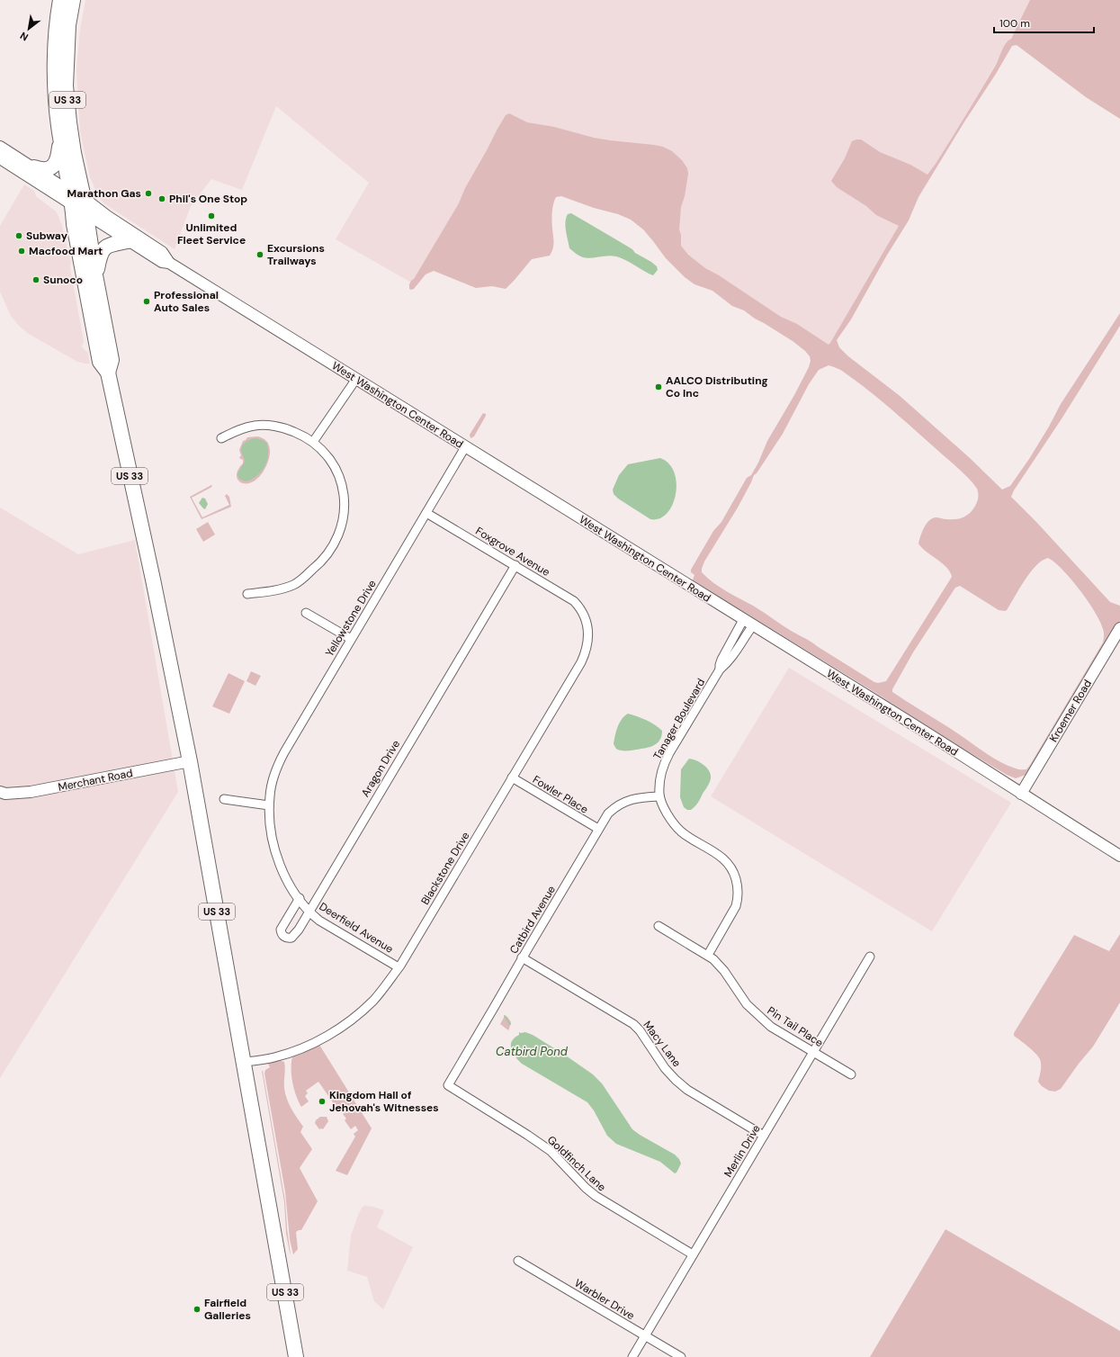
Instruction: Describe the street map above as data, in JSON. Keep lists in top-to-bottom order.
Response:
{
  "streets": {
    "highway": ["US 33"],
    "main road": ["West Washington Center Road", "Kroemer Road", "Merchant Road"],
    "street": [
      "Foxgrove Avenue",
      "Yellowstone Drive",
      "Tanager Boulevard",
      "Aragon Drive",
      "Fowler Place",
      "Blackstone Drive",
      "Catbird Avenue",
      "Deerfield Avenue",
      "Pin Tail Place",
      "Macy Lane",
      "Merlin Drive",
      "Goldfinch Lane",
      "Warbler Drive"
    ]
  },
  "crossings": [
    ["US 33", "West Washington Center Road"],
    ["US 33", "Merchant Road"],
    ["US 33", "Blackstone Drive"],
    ["West Washington Center Road", "Yellowstone Drive"],
    ["West Washington Center Road", "Kroemer Road"],
    ["West Washington Center Road", "Tanager Boulevard"],
    ["Foxgrove Avenue", "Yellowstone Drive"],
    ["Foxgrove Avenue", "Aragon Drive"],
    ["Foxgrove Avenue", "Blackstone Drive"],
    ["Yellowstone Drive", "Deerfield Avenue"],
    ["Tanager Boulevard", "Catbird Avenue"],
    ["Tanager Boulevard", "Pin Tail Place"],
    ["Aragon Drive", "Deerfield Avenue"],
    ["Fowler Place", "Blackstone Drive"],
    ["Fowler Place", "Catbird Avenue"],
    ["Blackstone Drive", "Deerfield Avenue"],
    ["Catbird Avenue", "Macy Lane"],
    ["Catbird Avenue", "Goldfinch Lane"],
    ["Pin Tail Place", "Merlin Drive"],
    ["Macy Lane", "Merlin Drive"],
    ["Merlin Drive", "Goldfinch Lane"],
    ["Merlin Drive", "Warbler Drive"]
  ],
  "water": ["Catbird Pond"],
  "places": [
    "Marathon Gas",
    "Phil's One Stop",
    "Unlimited Fleet Service",
    "Subway",
    "Macfood Mart",
    "Excursions Trailways",
    "Sunoco",
    "Professional Auto Sales",
    "AALCO Distributing Co Inc",
    "Kingdom Hall of Jehovah's Witnesses",
    "Fairfield Galleries"
  ],
  "scale_bar": "100 m",
  "north": "bottom left"
}
